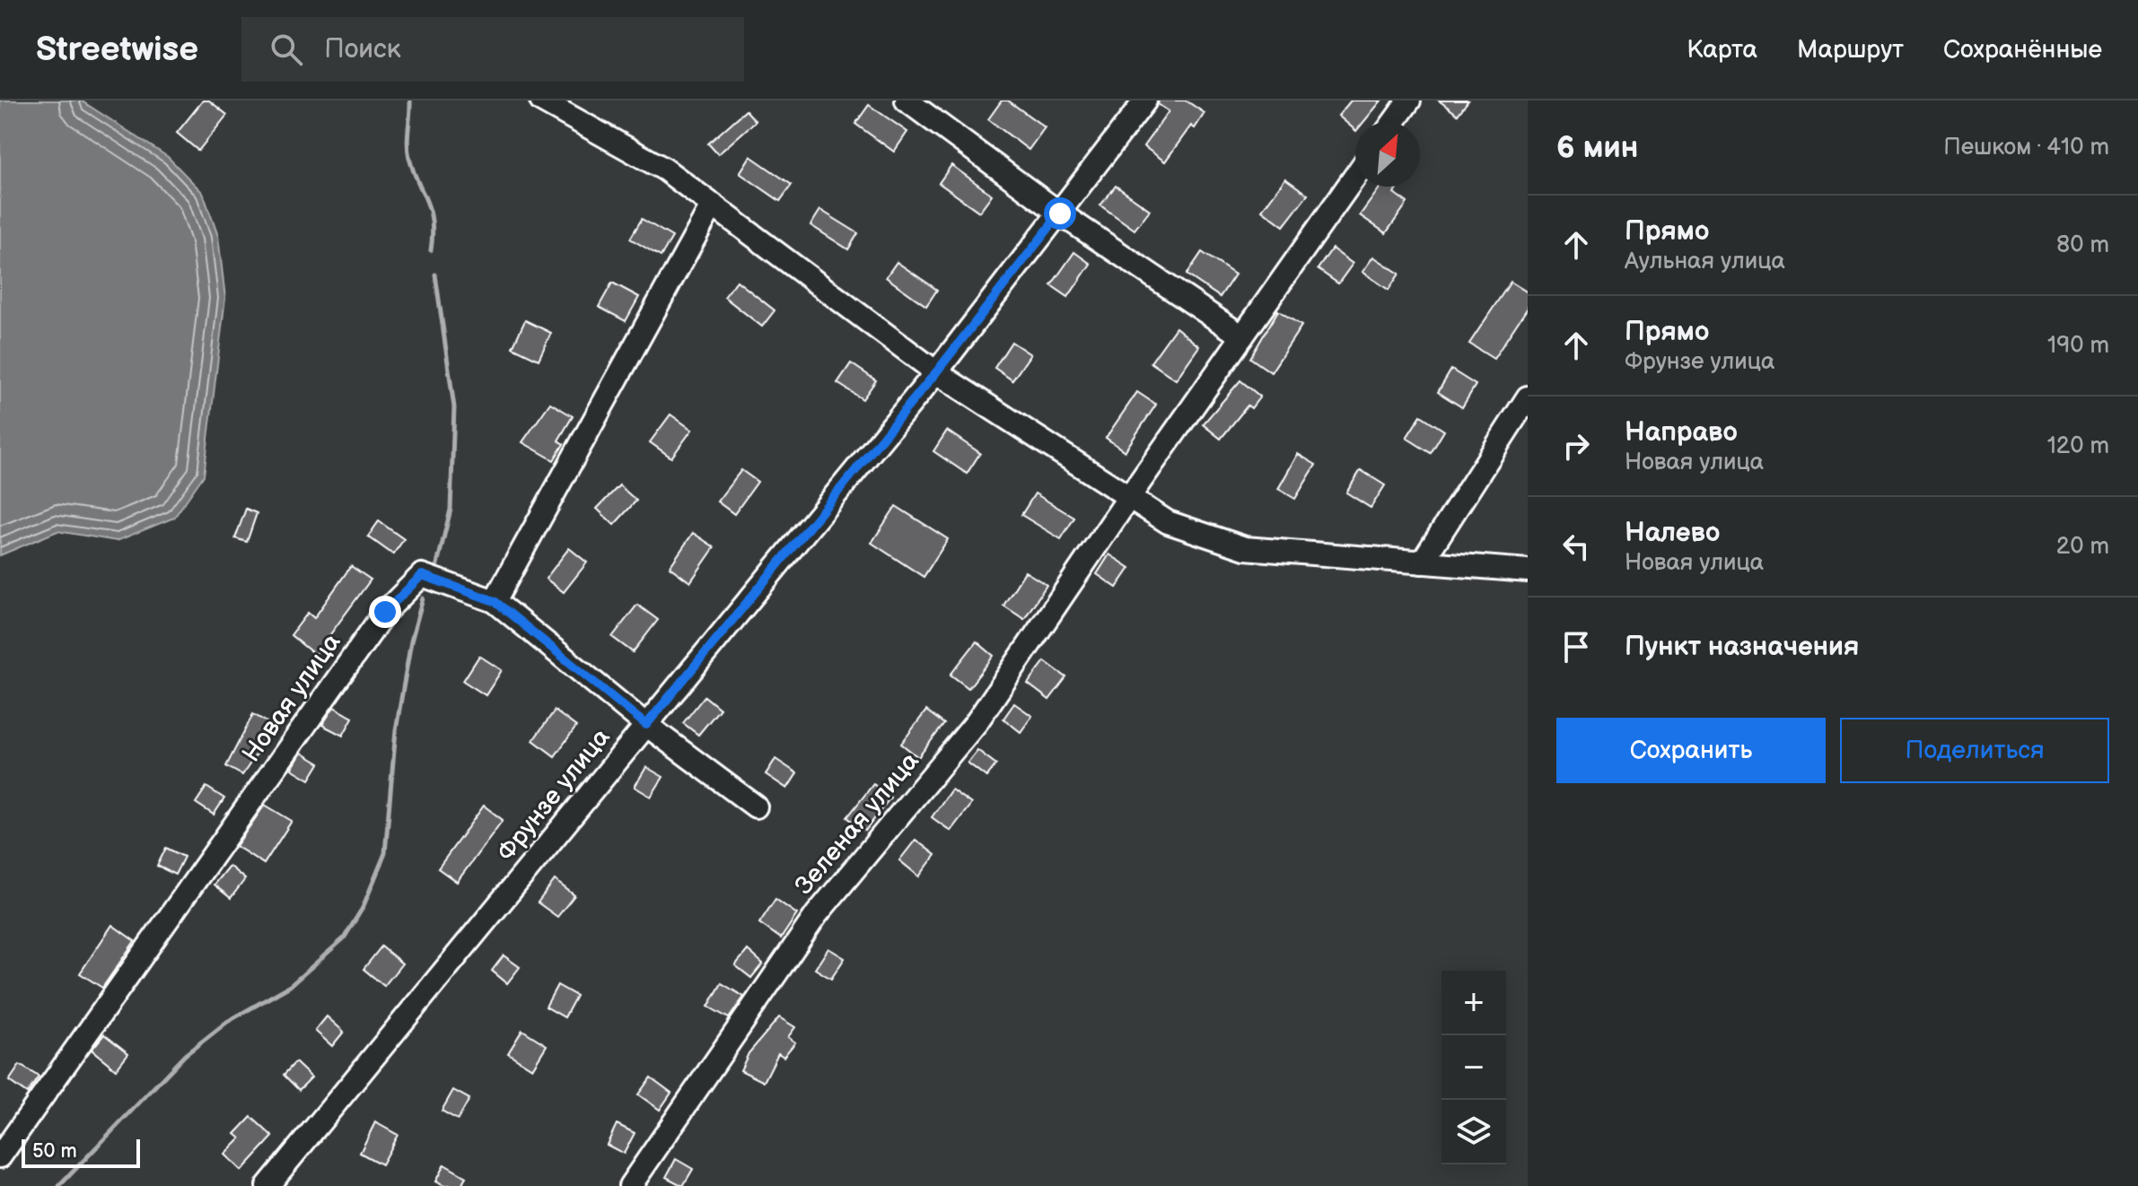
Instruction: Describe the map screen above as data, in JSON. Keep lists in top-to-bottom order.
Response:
{
  "streets": {
    "street": ["Новая улица", "Фрунзе улица", "Зеленая улица"]
  },
  "crossings": [
    ["Новая улица", "Фрунзе улица"]
  ],
  "scale_bar": "50 m",
  "north": "top right",
  "page": {
    "header": "Streetwise",
    "search": "Поиск",
    "nav": ["Карта", "Маршрут", "Сохранённые"],
    "heading": ["6 мин", "Пешком · 410 m"],
    "list": [
      ["Прямо", "Аульная улица", "80 m"],
      ["Прямо", "Фрунзе улица", "190 m"],
      ["Направо", "Новая улица", "120 m"],
      ["Налево", "Новая улица", "20 m"],
      "Пункт назначения"
    ],
    "buttons": ["Сохранить", "Поделиться"],
    "map_buttons": ["+", "−"],
    "scale": "50 m"
  }
}
